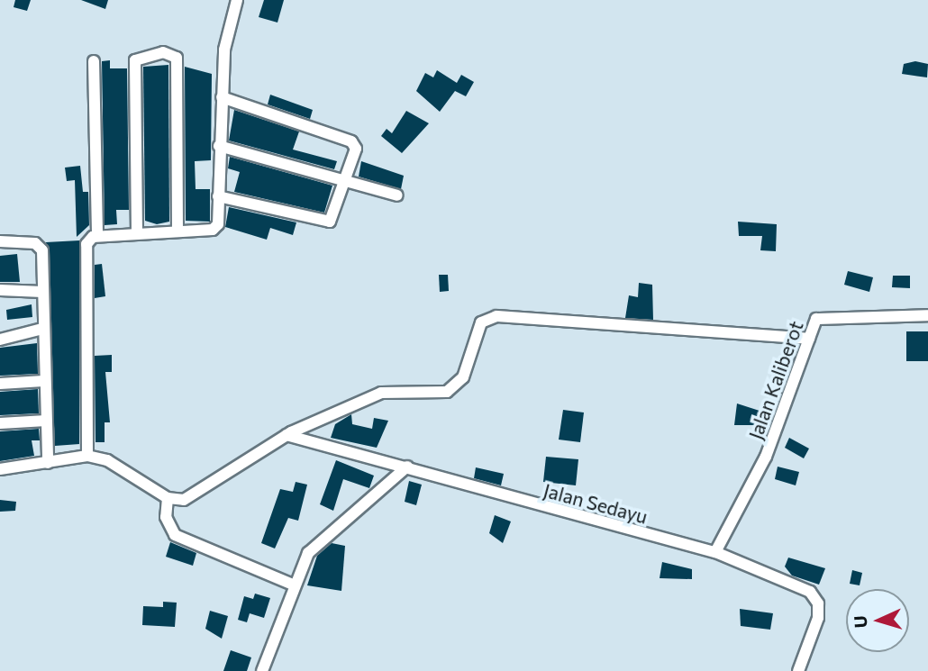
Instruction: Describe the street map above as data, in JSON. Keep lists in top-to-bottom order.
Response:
{
  "streets": {
    "street": ["Jalan Kaliberot", "Jalan Sedayu"]
  },
  "crossings": [
    ["Jalan Kaliberot", "Jalan Sedayu"]
  ],
  "north": "left"
}
